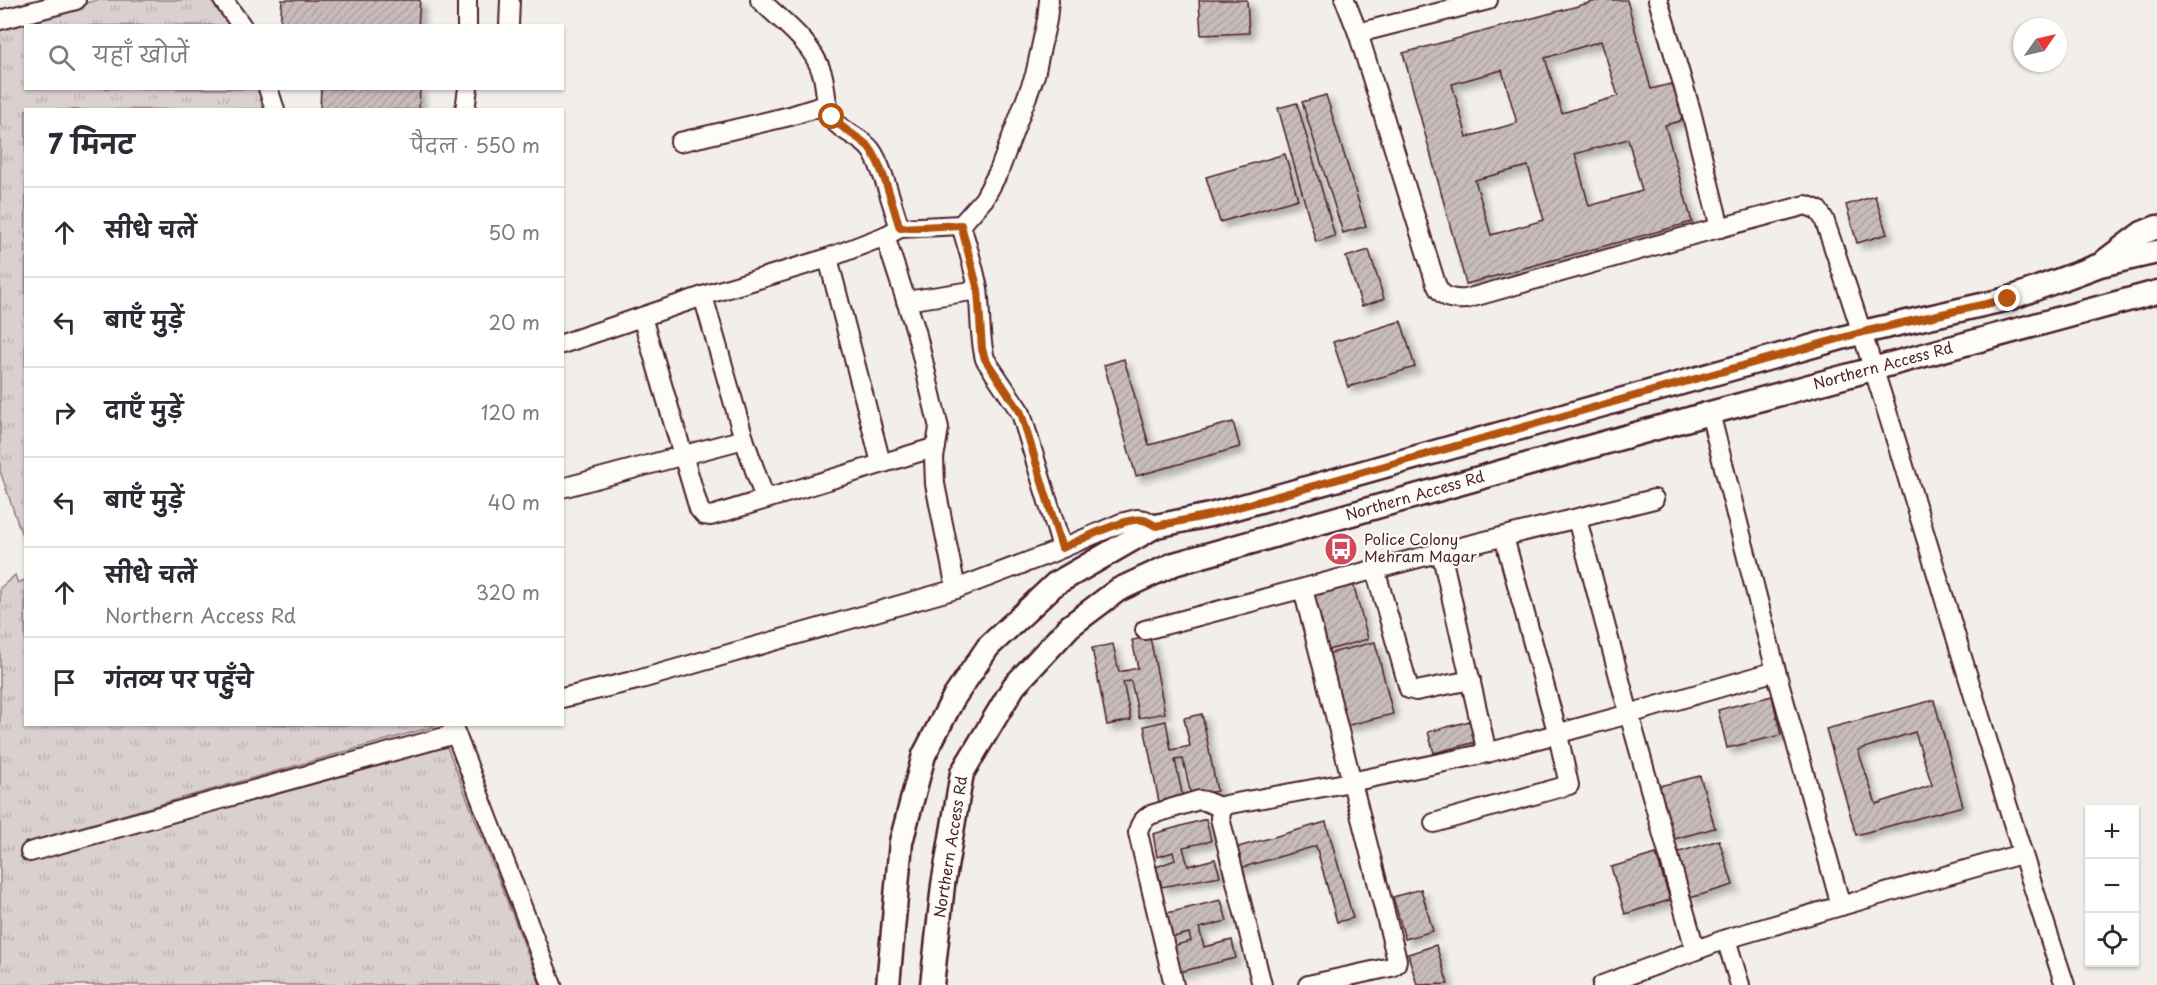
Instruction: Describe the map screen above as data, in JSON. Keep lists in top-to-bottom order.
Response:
{
  "streets": {
    "main road": ["Northern Access Rd"]
  },
  "places": {
    "bus stop": ["Police Colony Mehram Magar"]
  },
  "north": "top right",
  "page": {
    "search": "यहाँ खोजें",
    "heading": ["7 मिनट", "पैदल · 550 m"],
    "list": [
      ["सीधे चलें", "50 m"],
      ["बाएँ मुड़ें", "20 m"],
      ["दाएँ मुड़ें", "120 m"],
      ["बाएँ मुड़ें", "40 m"],
      ["सीधे चलें", "Northern Access Rd", "320 m"],
      "गंतव्य पर पहुँचे"
    ],
    "map_buttons": ["+", "−"]
  }
}
